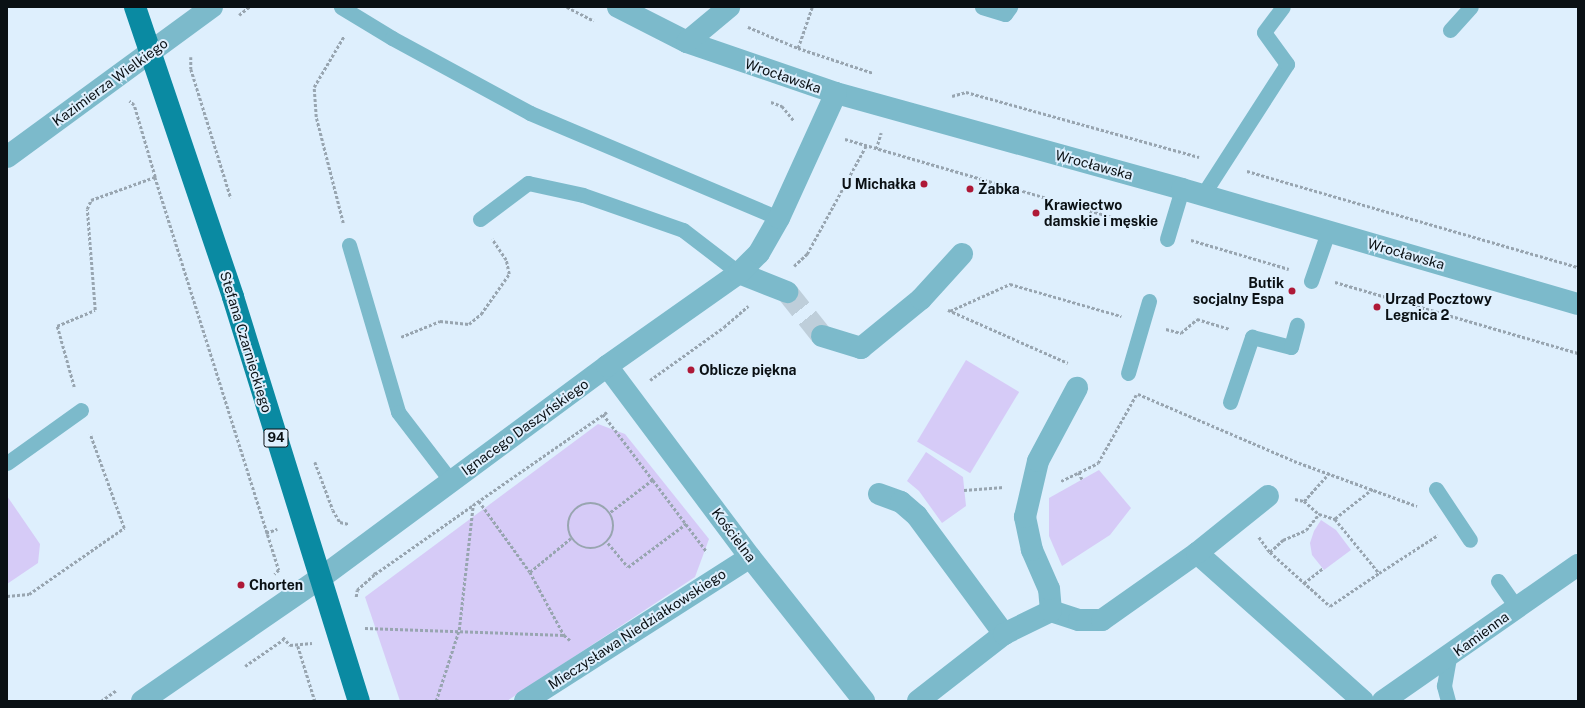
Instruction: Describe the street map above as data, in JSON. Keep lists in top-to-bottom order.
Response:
{
  "streets": {
    "main road": ["Stefana Czarnieckiego", "94"],
    "street": [
      "Wrocławska",
      "Kazimierza Wielkiego",
      "Ignacego Daszyńskiego",
      "Kościelna",
      "Mieczysława Niedziałkowskiego",
      "Kamienna"
    ]
  },
  "crossings": [
    ["Wrocławska", "Ignacego Daszyńskiego"],
    ["Kazimierza Wielkiego", "Stefana Czarnieckiego"],
    ["Stefana Czarnieckiego", "Ignacego Daszyńskiego"],
    ["Ignacego Daszyńskiego", "Kościelna"],
    ["Kościelna", "Mieczysława Niedziałkowskiego"]
  ],
  "places": [
    "U Michałka",
    "Żabka",
    "Krawiectwo damskie i męskie",
    "Butik socjalny Espa",
    "Urząd Pocztowy Legnica 2",
    "Oblicze piękna",
    "Chorten"
  ]
}
